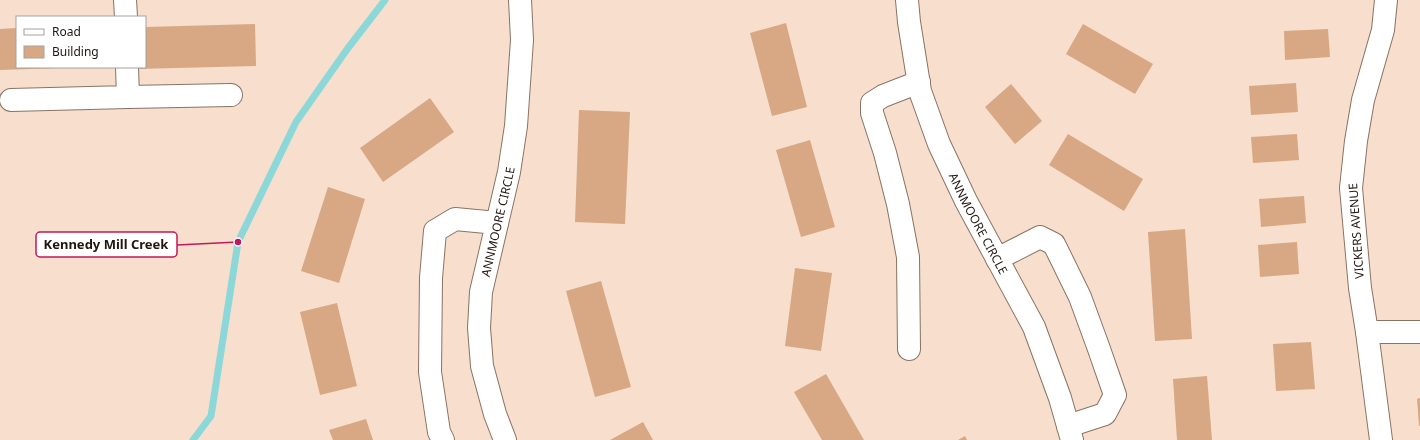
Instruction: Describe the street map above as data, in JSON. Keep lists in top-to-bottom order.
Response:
{
  "streets": {
    "street": ["ANNMOORE CIRCLE", "VICKERS AVENUE"]
  },
  "places": ["Kennedy Mill Creek"],
  "legend": ["Road", "Building"]
}
